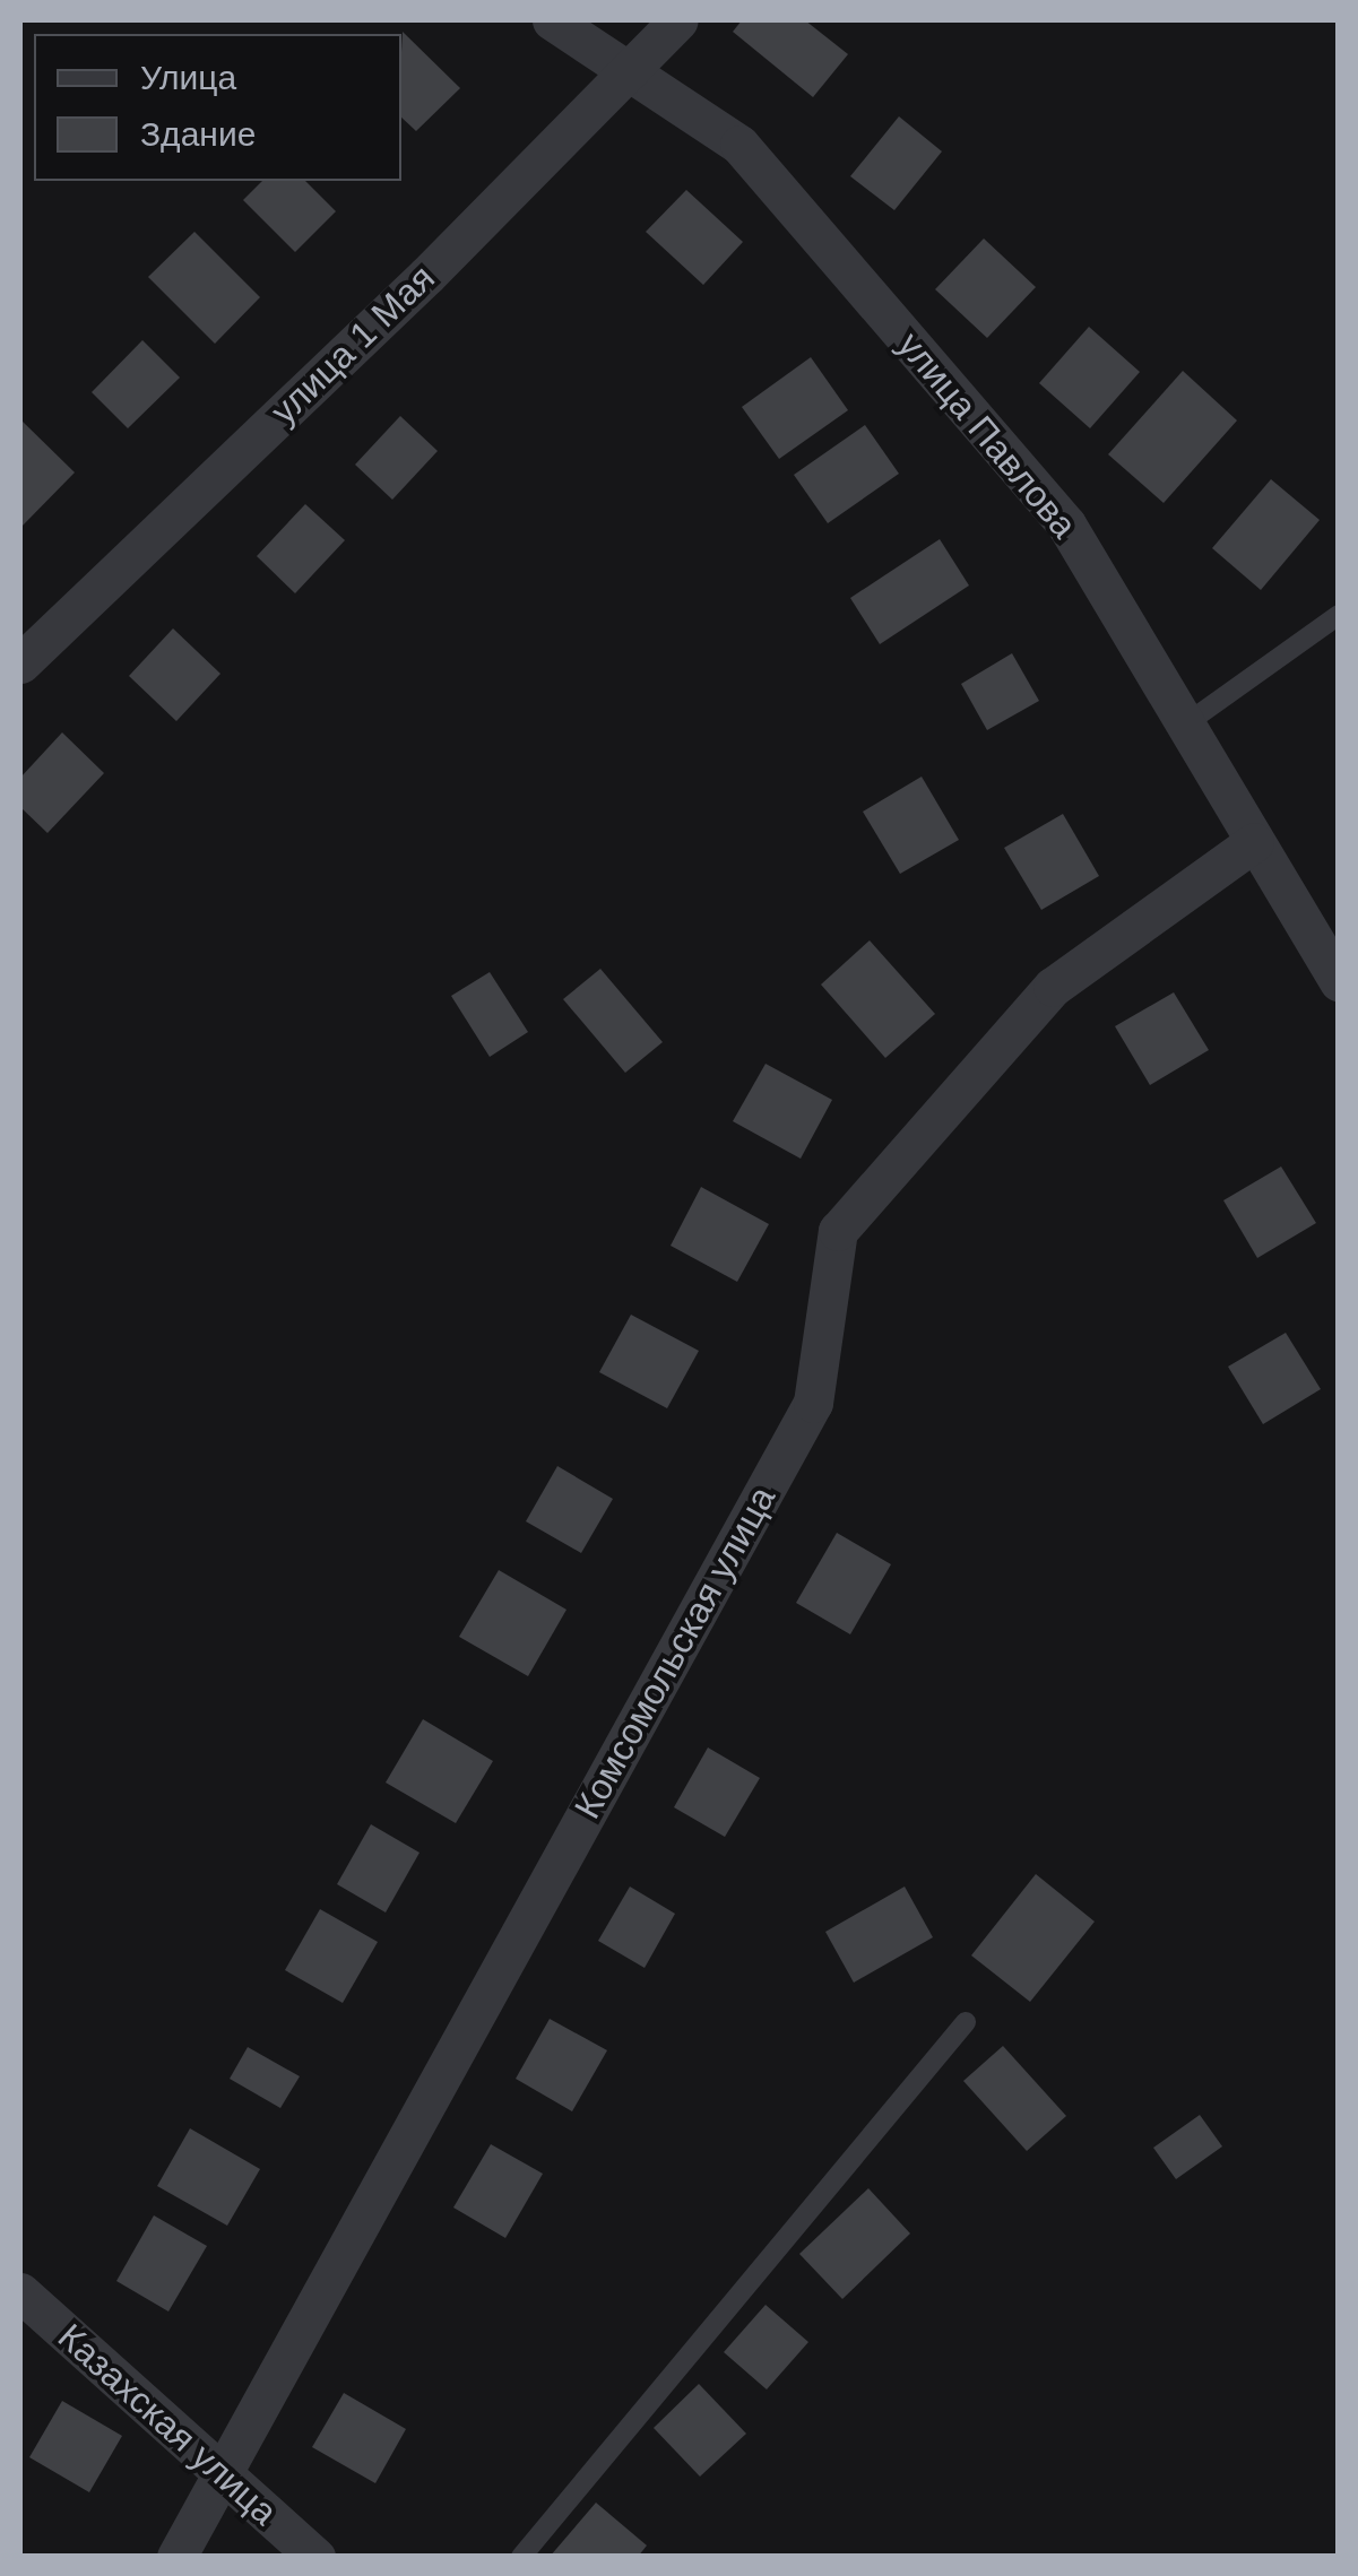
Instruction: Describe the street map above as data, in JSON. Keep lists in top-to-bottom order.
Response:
{
  "streets": {
    "street": [
      "улица 1 Мая",
      "улица Павлова",
      "Комсомольская улица",
      "Казахская улица"
    ]
  },
  "crossings": [
    ["улица 1 Мая", "улица Павлова"],
    ["улица Павлова", "Комсомольская улица"],
    ["Комсомольская улица", "Казахская улица"]
  ],
  "legend": ["Улица", "Здание"]
}
